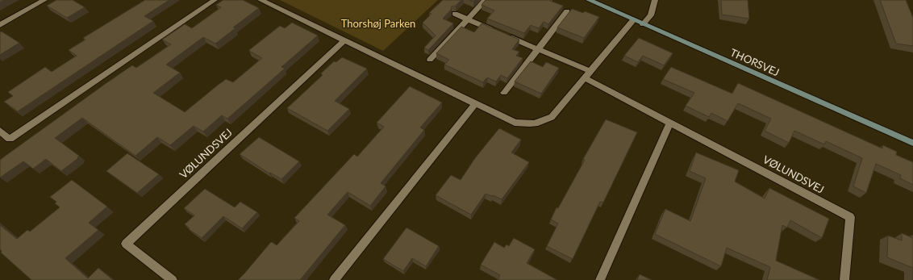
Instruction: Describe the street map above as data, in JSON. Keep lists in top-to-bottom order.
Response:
{
  "streets": {
    "street": ["THORSVEJ", "VØLUNDSVEJ"]
  },
  "parks": ["Thorshøj Parken"]
}
